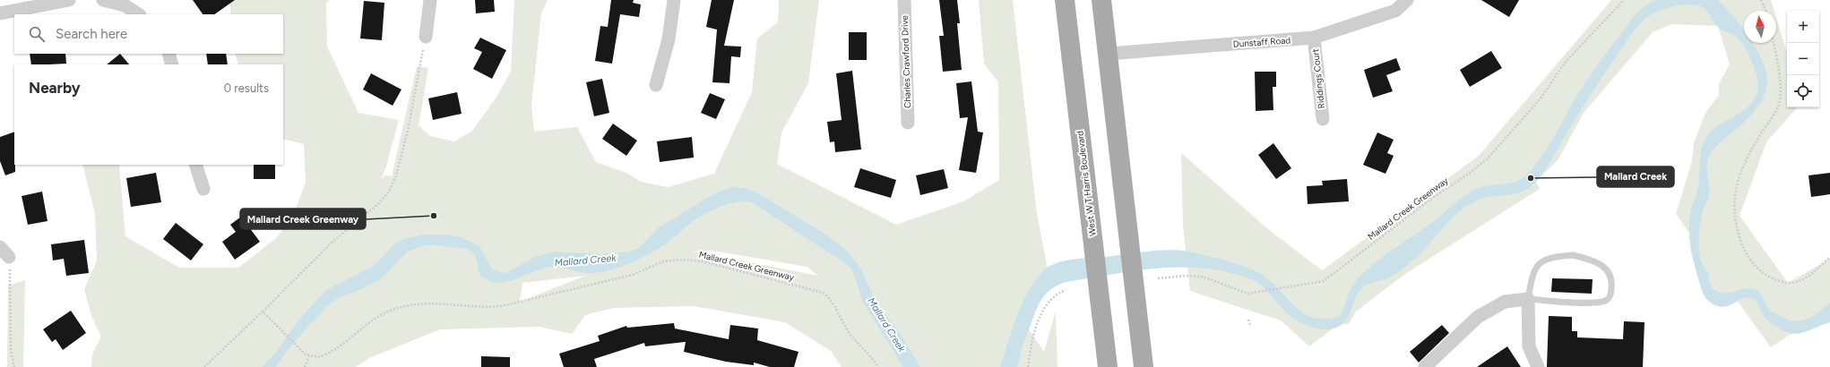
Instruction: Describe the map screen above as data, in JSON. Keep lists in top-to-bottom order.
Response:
{
  "streets": {
    "main road": ["West W T Harris Boulevard"],
    "street": ["Dunstaff Road", "Charles Crawford Drive", "Riddings Court"],
    "path": ["Mallard Creek Greenway"]
  },
  "crossings": [
    ["Dunstaff Road", "Riddings Court"]
  ],
  "water": ["Mallard Creek"],
  "places": ["Mallard Creek", "Mallard Creek Greenway"],
  "north": "top",
  "page": {
    "map_buttons": ["+", "−"],
    "search": "Search here",
    "heading": ["Nearby", "0 results"]
  }
}
